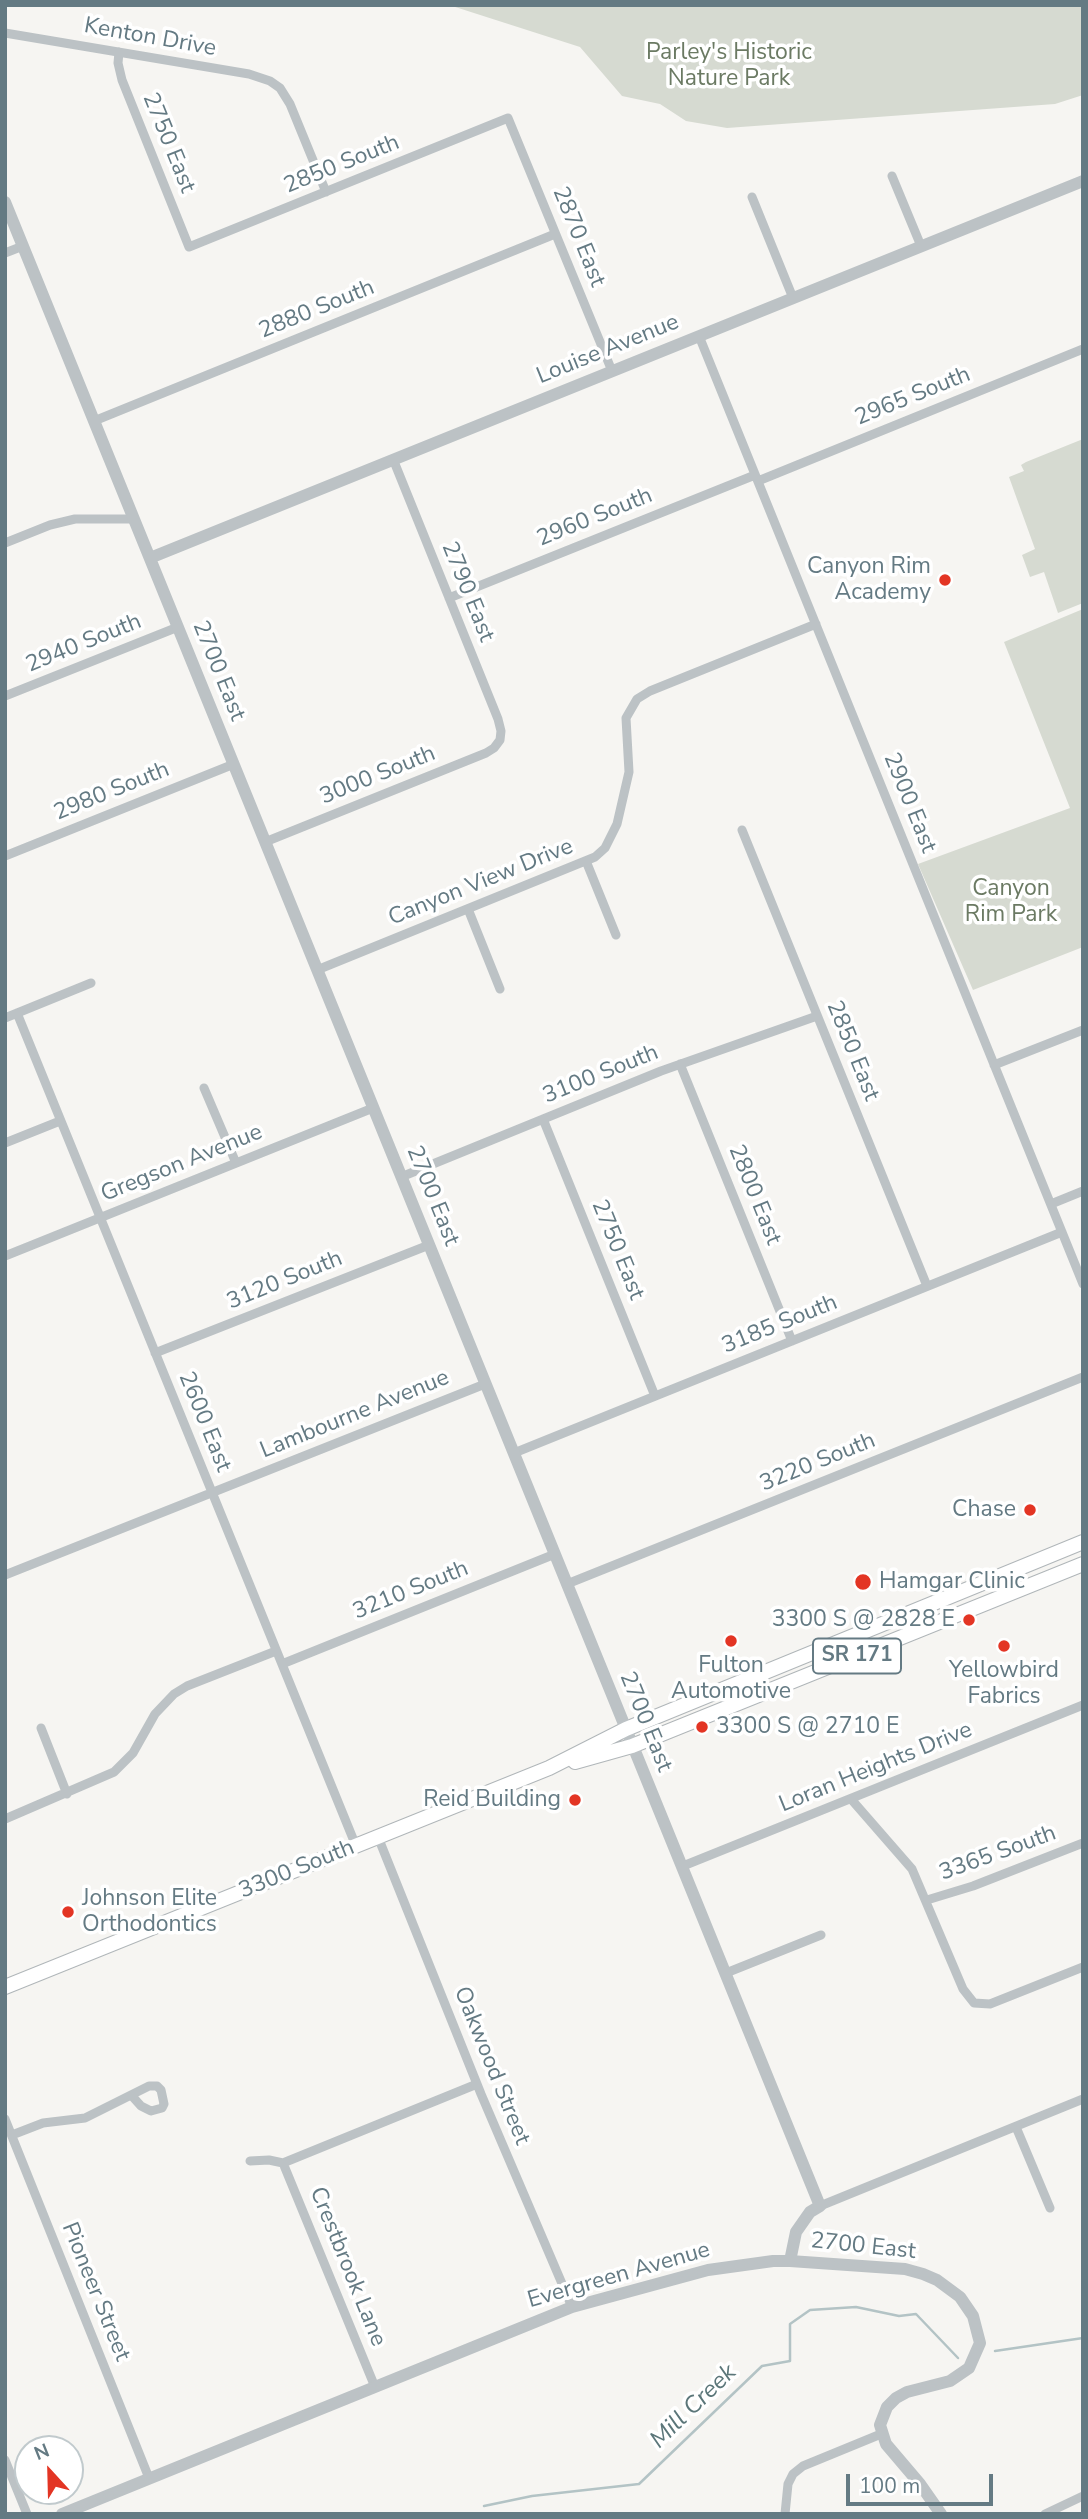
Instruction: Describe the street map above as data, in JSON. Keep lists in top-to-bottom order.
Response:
{
  "streets": {
    "main road": ["SR 171", "3300 South"],
    "street": [
      "Kenton Drive",
      "2750 East",
      "2850 South",
      "2870 East",
      "2880 South",
      "Louise Avenue",
      "2965 South",
      "2960 South",
      "2790 East",
      "2940 South",
      "2700 East",
      "3000 South",
      "2980 South",
      "2900 East",
      "Canyon View Drive",
      "2850 East",
      "3100 South",
      "Gregson Avenue",
      "2800 East",
      "3120 South",
      "3185 South",
      "Lambourne Avenue",
      "2600 East",
      "3220 South",
      "3210 South",
      "Loran Heights Drive",
      "3365 South",
      "Oakwood Street",
      "Crestbrook Lane",
      "Evergreen Avenue",
      "Pioneer Street"
    ]
  },
  "crossings": [
    ["Kenton Drive", "2750 East"],
    ["Kenton Drive", "2850 South"],
    ["2750 East", "2850 South"],
    ["2750 East", "3100 South"],
    ["2750 East", "3185 South"],
    ["2850 South", "2870 East"],
    ["2870 East", "2880 South"],
    ["2870 East", "Louise Avenue"],
    ["2880 South", "2700 East"],
    ["Louise Avenue", "2790 East"],
    ["Louise Avenue", "2700 East"],
    ["Louise Avenue", "2900 East"],
    ["2965 South", "2960 South"],
    ["2965 South", "2900 East"],
    ["2960 South", "2790 East"],
    ["2960 South", "2900 East"],
    ["2790 East", "3000 South"],
    ["2940 South", "2700 East"],
    ["2700 East", "3000 South"],
    ["2700 East", "2980 South"],
    ["2700 East", "Canyon View Drive"],
    ["2700 East", "3100 South"],
    ["2700 East", "Gregson Avenue"],
    ["2700 East", "3120 South"],
    ["2700 East", "3185 South"],
    ["2700 East", "Lambourne Avenue"],
    ["2700 East", "3220 South"],
    ["2700 East", "3210 South"],
    ["2700 East", "Loran Heights Drive"],
    ["2700 East", "3300 South"],
    ["2700 East", "Evergreen Avenue"],
    ["2900 East", "Canyon View Drive"],
    ["2900 East", "3185 South"],
    ["2850 East", "3100 South"],
    ["2850 East", "3185 South"],
    ["3100 South", "2800 East"],
    ["Gregson Avenue", "2600 East"],
    ["2800 East", "3185 South"],
    ["3120 South", "2600 East"],
    ["Lambourne Avenue", "2600 East"],
    ["2600 East", "3210 South"],
    ["2600 East", "3300 South"],
    ["3300 South", "Oakwood Street"],
    ["Oakwood Street", "Evergreen Avenue"],
    ["Crestbrook Lane", "Evergreen Avenue"],
    ["Evergreen Avenue", "Pioneer Street"]
  ],
  "water": ["Mill Creek"],
  "parks": ["Parley's Historic Nature Park", "Canyon Rim Park"],
  "places": [
    "Canyon Rim Academy",
    "Chase",
    "Hamgar Clinic",
    "3300 S @ 2828 E",
    "Fulton Automotive",
    "Yellowbird Fabrics",
    "3300 S @ 2710 E",
    "Reid Building",
    "Johnson Elite Orthodontics"
  ],
  "scale_bar": "100 m",
  "north": "top"
}
